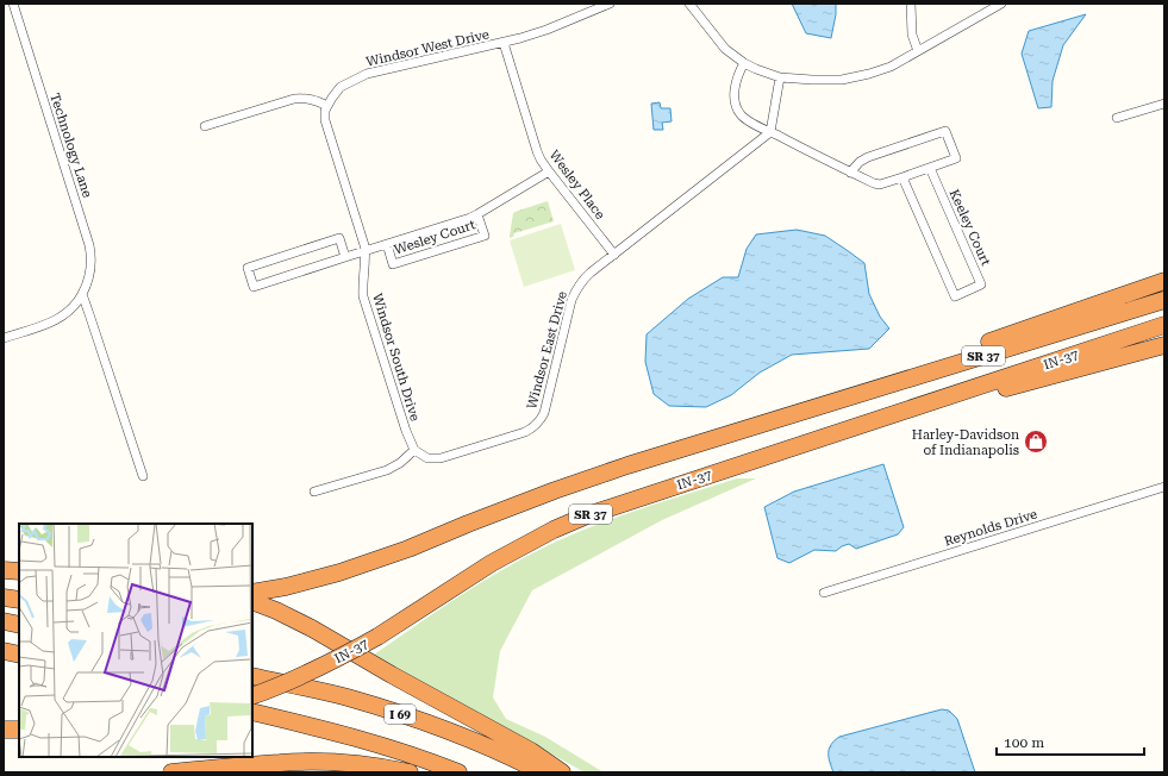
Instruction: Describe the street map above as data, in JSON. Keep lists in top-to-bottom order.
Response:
{
  "streets": {
    "highway": ["SR 37", "IN-37", "I 69"],
    "street": [
      "Windsor West Drive",
      "Technology Lane",
      "Wesley Place",
      "Keeley Court",
      "Wesley Court",
      "Windsor East Drive",
      "Windsor South Drive",
      "Reynolds Drive"
    ]
  },
  "crossings": [
    ["Windsor West Drive", "Wesley Place"],
    ["Windsor West Drive", "Windsor South Drive"],
    ["Wesley Place", "Wesley Court"],
    ["Wesley Place", "Windsor East Drive"],
    ["Wesley Court", "Windsor South Drive"],
    ["Windsor East Drive", "Windsor South Drive"]
  ],
  "places": {
    "shop": ["Harley-Davidson of Indianapolis"]
  },
  "scale_bar": "100 m"
}
